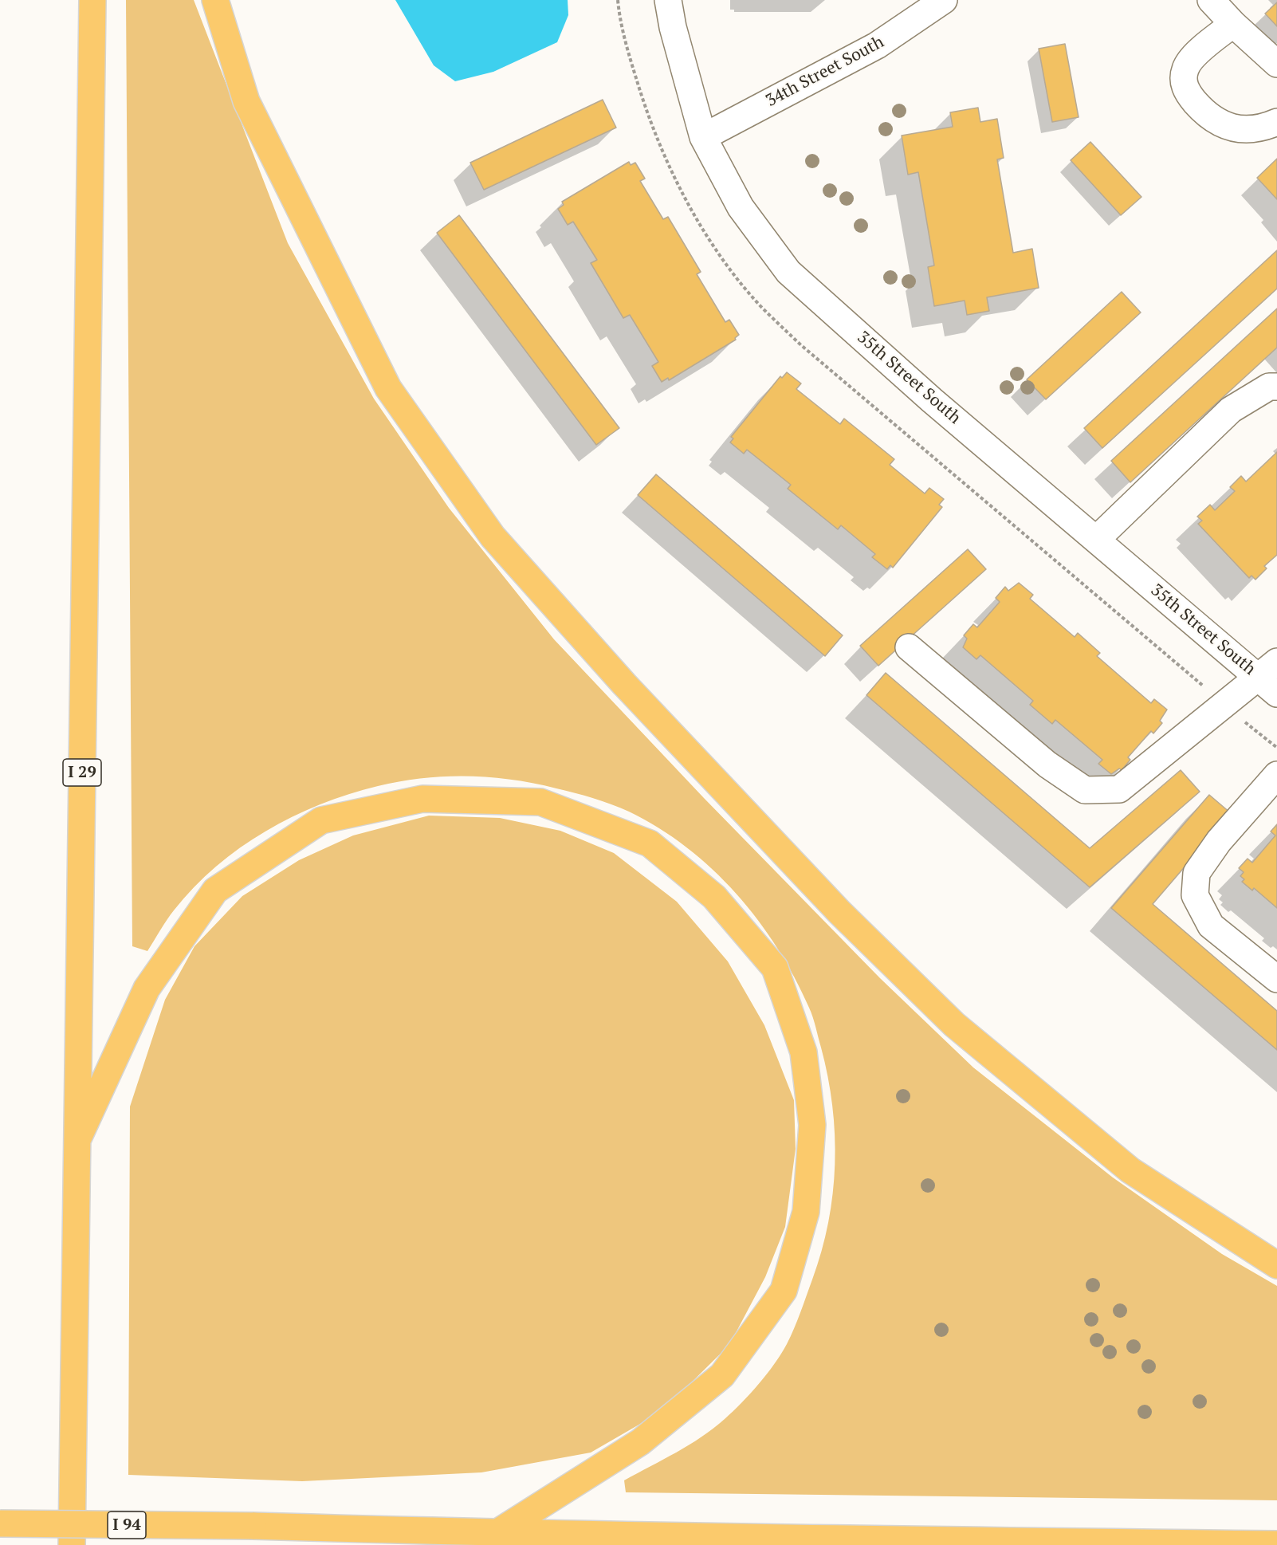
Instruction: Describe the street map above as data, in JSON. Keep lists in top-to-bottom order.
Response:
{
  "streets": {
    "highway": ["I 29", "I 94"],
    "street": ["34th Street South", "35th Street South"]
  },
  "crossings": [
    ["34th Street South", "35th Street South"]
  ]
}
